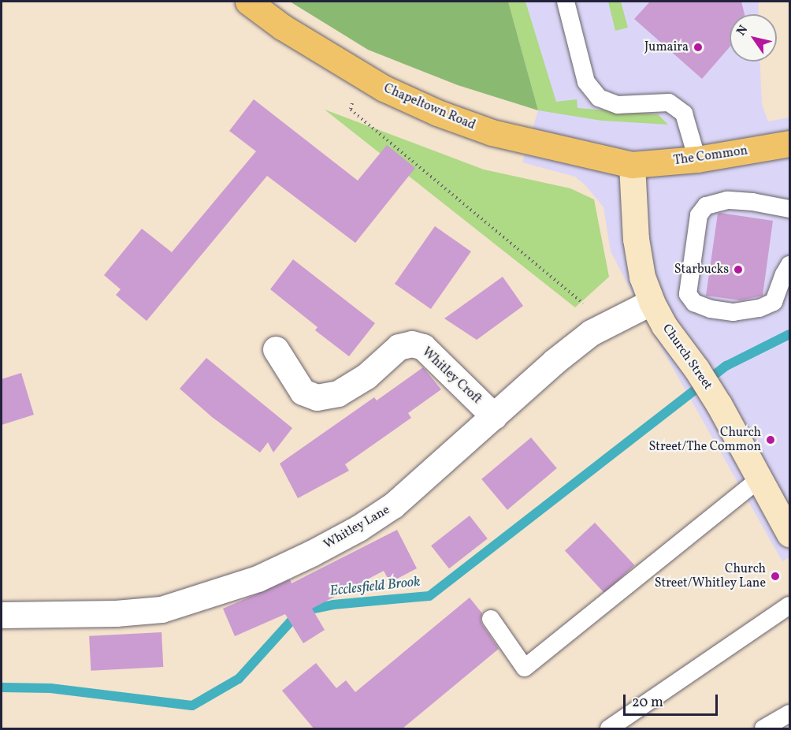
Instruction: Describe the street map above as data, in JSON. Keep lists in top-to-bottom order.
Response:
{
  "streets": {
    "main road": ["Chapeltown Road", "The Common", "Church Street"],
    "street": ["Whitley Croft", "Whitley Lane"]
  },
  "crossings": [
    ["Chapeltown Road", "The Common"],
    ["Chapeltown Road", "Church Street"],
    ["The Common", "Church Street"],
    ["Church Street", "Whitley Lane"],
    ["Whitley Croft", "Whitley Lane"]
  ],
  "water": ["Ecclesfield Brook"],
  "places": [
    "Jumaira",
    "Starbucks",
    "Church Street/The Common",
    "Church Street/Whitley Lane"
  ],
  "scale_bar": "20 m",
  "north": "top left"
}
